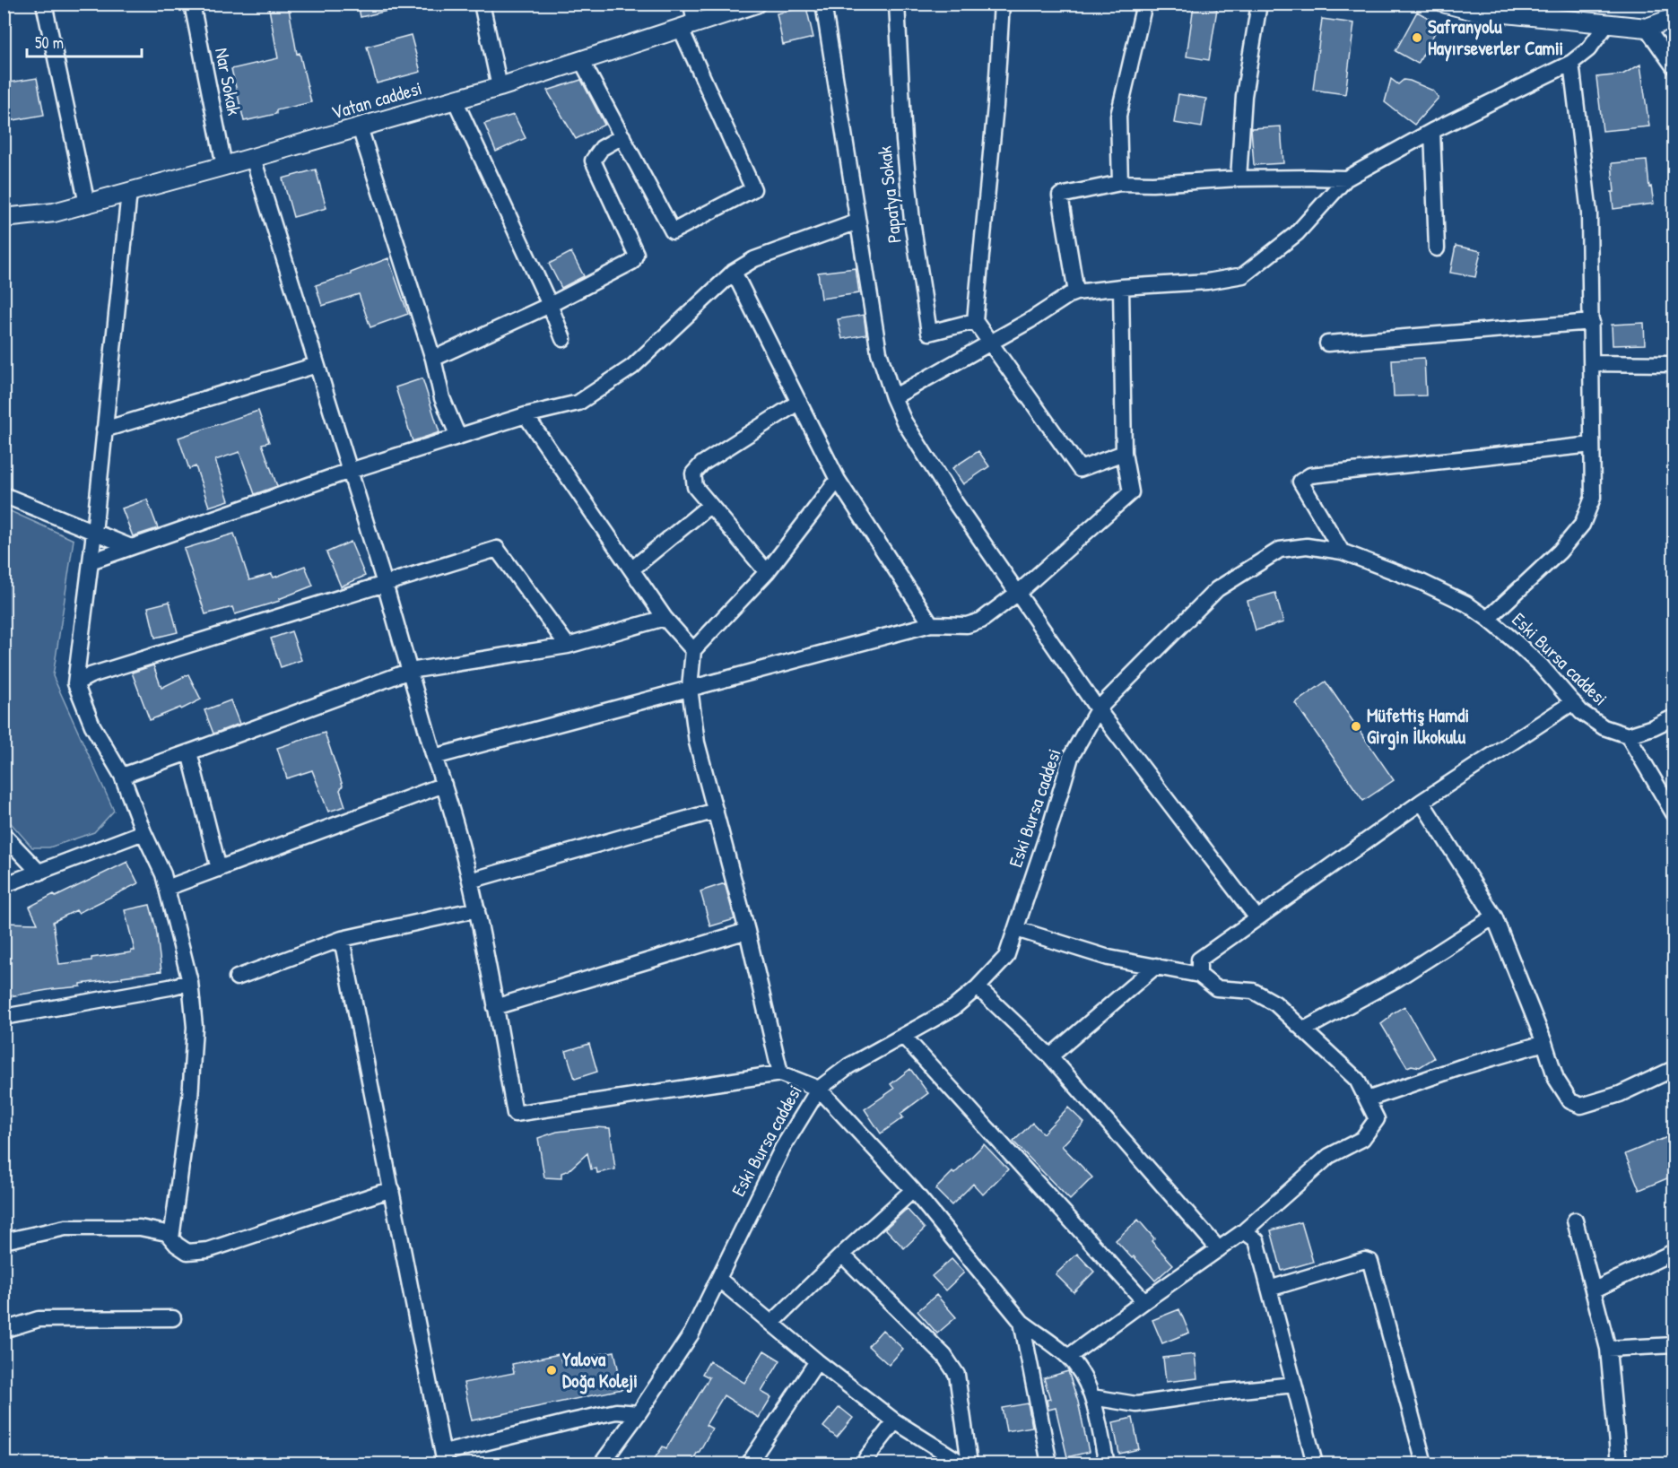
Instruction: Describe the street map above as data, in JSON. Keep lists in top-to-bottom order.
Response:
{
  "streets": {
    "street": [
      "Nar Sokak",
      "Vatan caddesi",
      "Papatya Sokak",
      "Eski Bursa caddesi"
    ]
  },
  "crossings": [
    ["Nar Sokak", "Vatan caddesi"]
  ],
  "places": ["Safranyolu Hayırseverler Camii", "Müfettiş Hamdi Girgin İlkokulu", "Yalova Doğa Koleji"],
  "scale_bar": "50 m"
}
